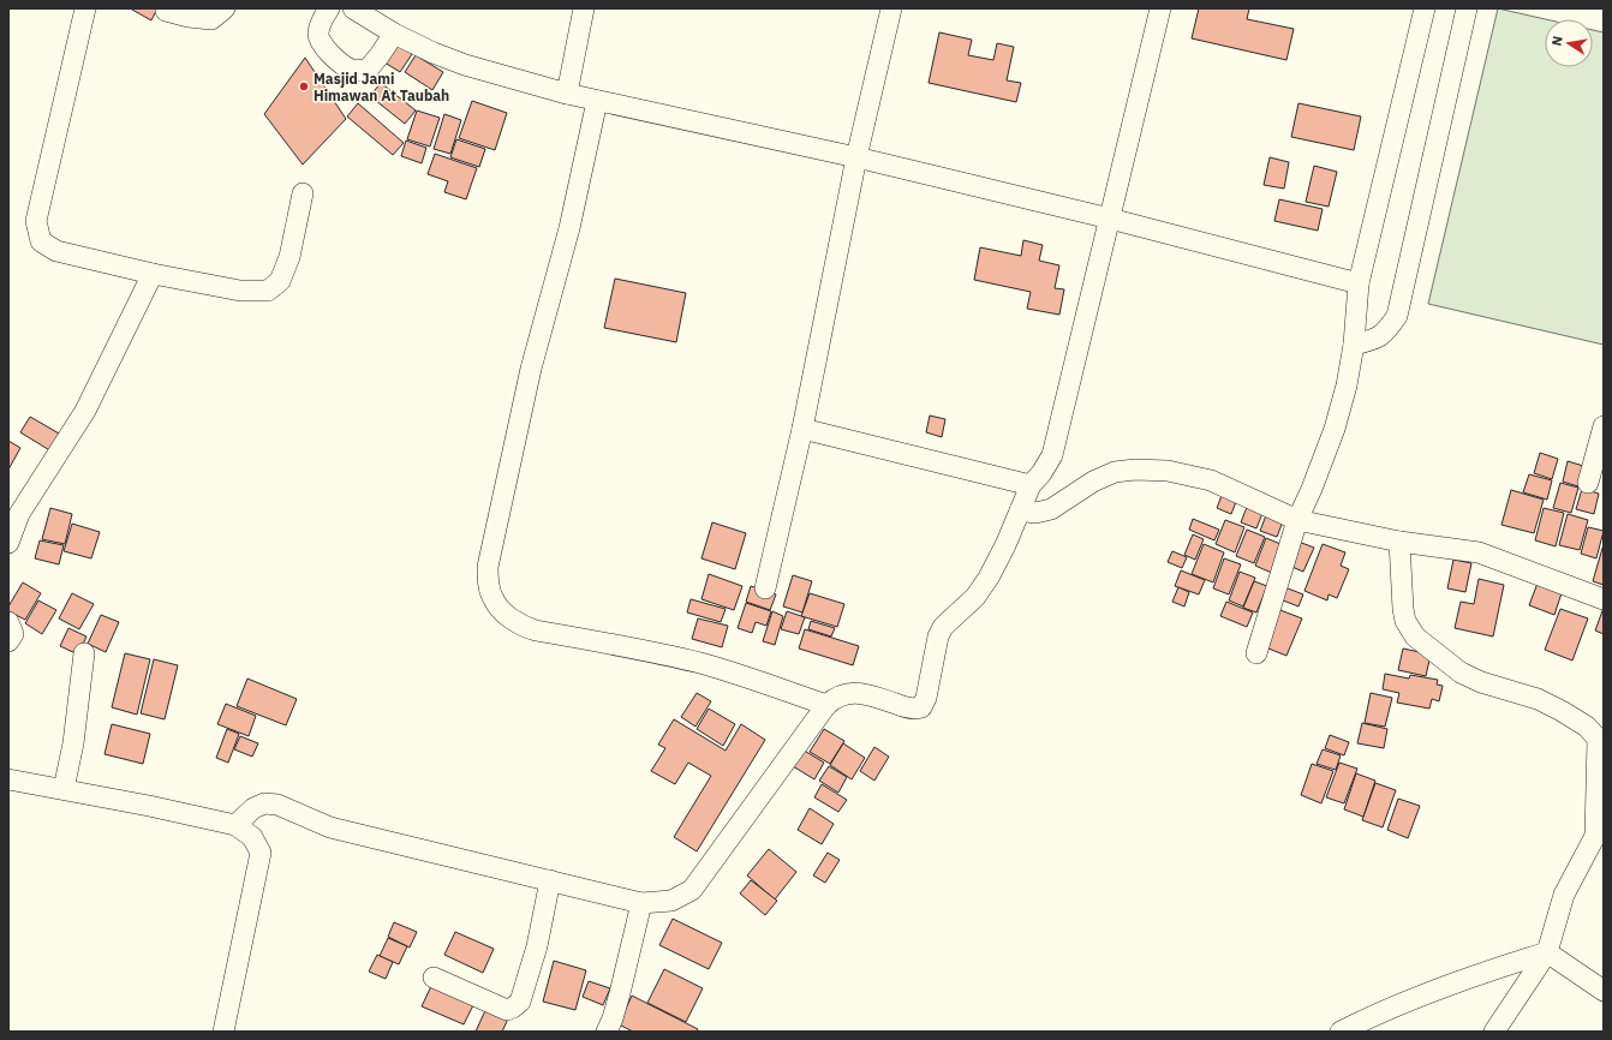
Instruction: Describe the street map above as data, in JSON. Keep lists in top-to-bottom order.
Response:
{
  "places": ["Masjid Jami Himawan At Taubah"],
  "north": "left"
}
